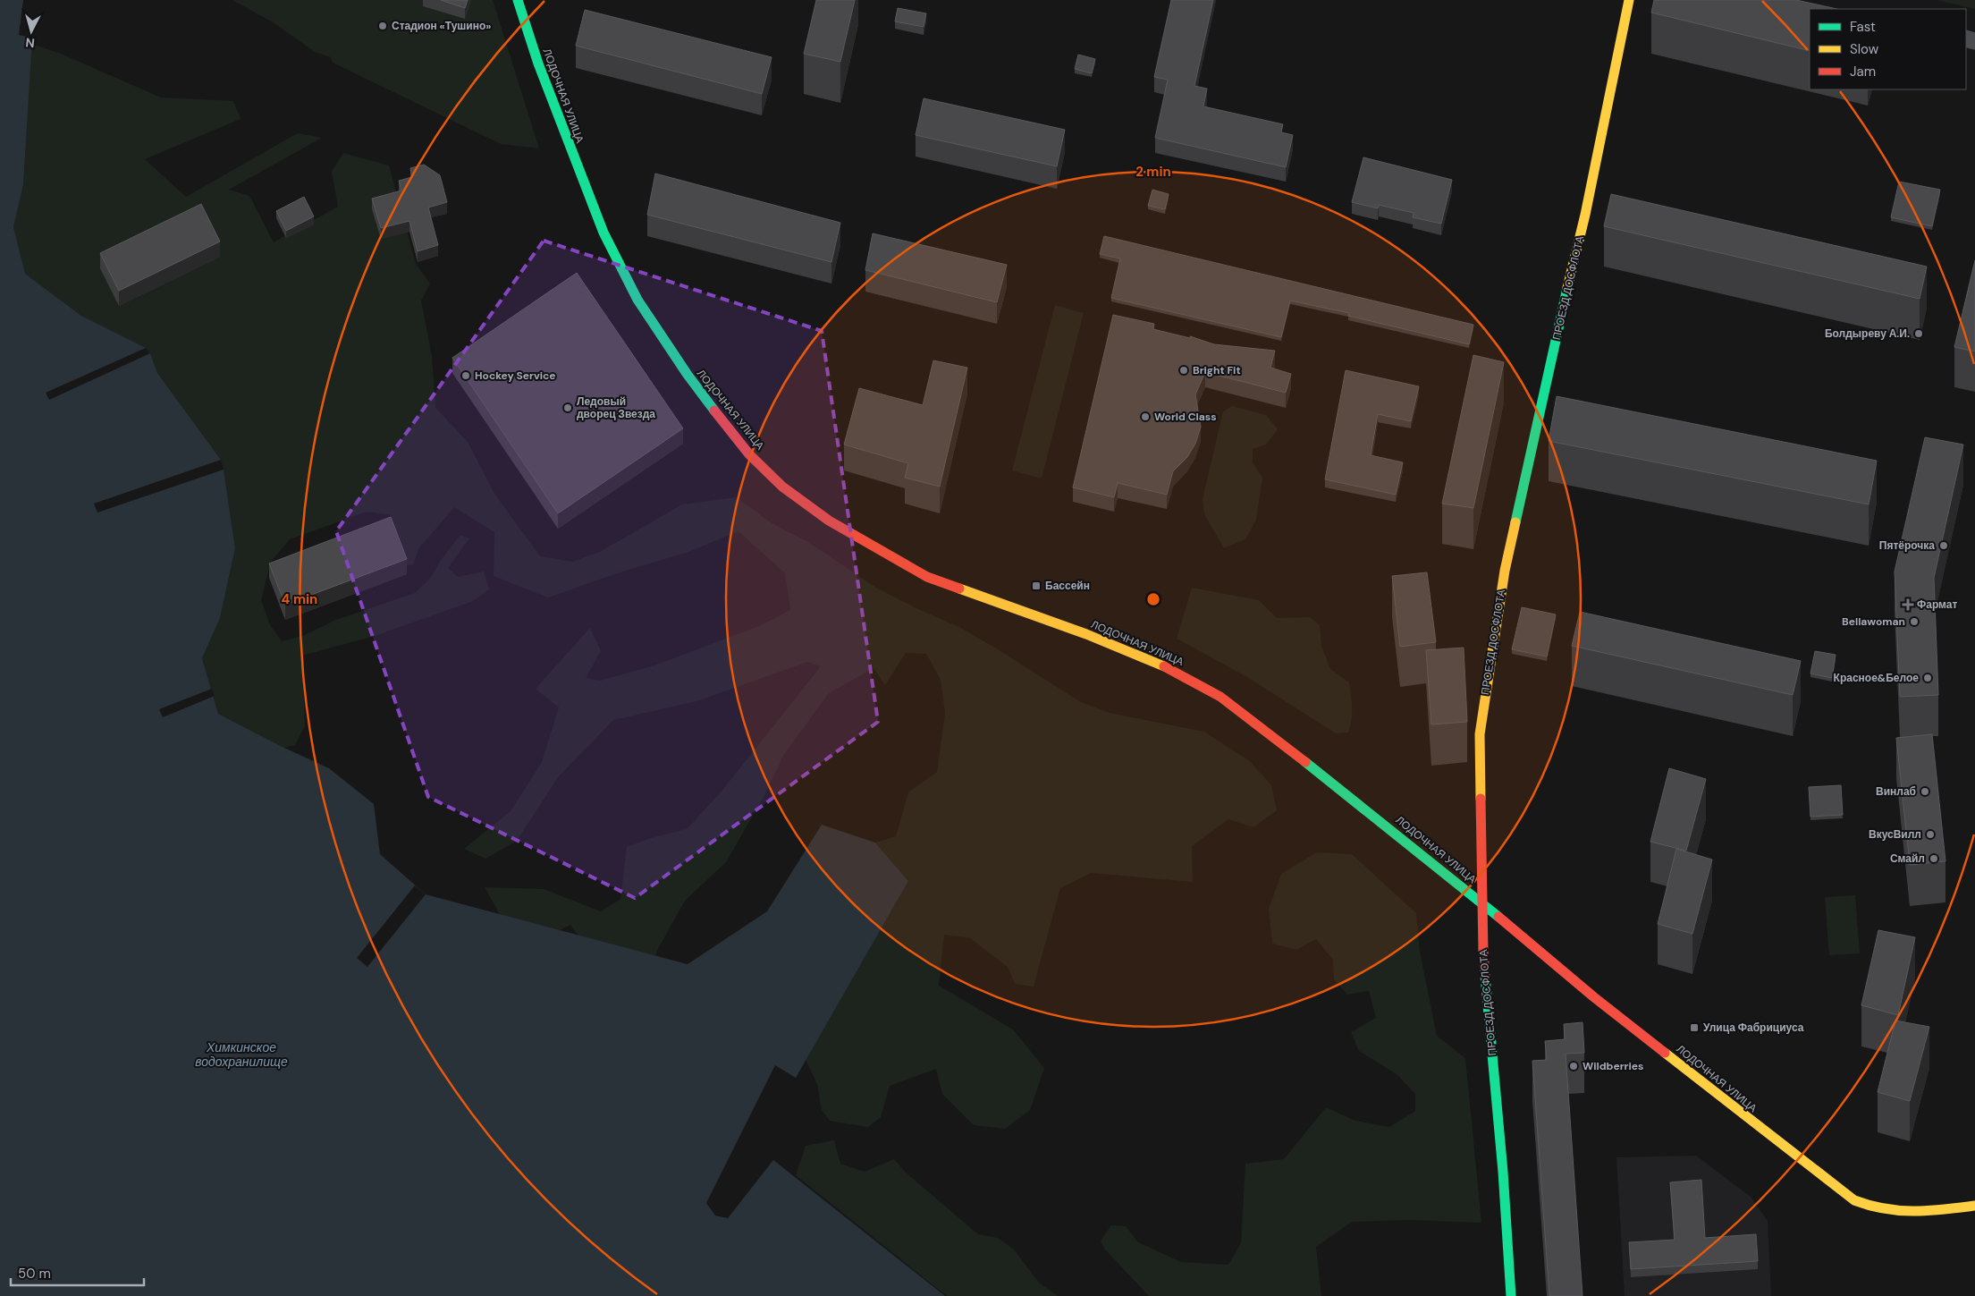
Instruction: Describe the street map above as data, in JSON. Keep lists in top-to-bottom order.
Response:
{
  "streets": {
    "street": ["ЛОДОЧНАЯ УЛИЦА", "ПРОЕЗД ДОСФЛОТА"]
  },
  "crossings": [
    ["ЛОДОЧНАЯ УЛИЦА", "ПРОЕЗД ДОСФЛОТА"]
  ],
  "water": ["Химкинское водохранилище"],
  "places": {
    "other": [
      "Стадион «Тушино»",
      "Болдыреву А.И.",
      "Bright Fit",
      "Hockey Service",
      "Ледовый дворец Звезда",
      "World Class",
      "Пятёрочка",
      "Bellawoman",
      "Красное&Белое",
      "Винлаб",
      "ВкусВилл",
      "Смайл",
      "Wildberries"
    ],
    "transit": ["Бассейн", "Улица Фабрициуса"],
    "health": ["Фармат"]
  },
  "legend": ["Fast", "Slow", "Jam"],
  "scale_bar": "50 m",
  "north": "bottom",
  "rings": ["2 min", "4 min"]
}
